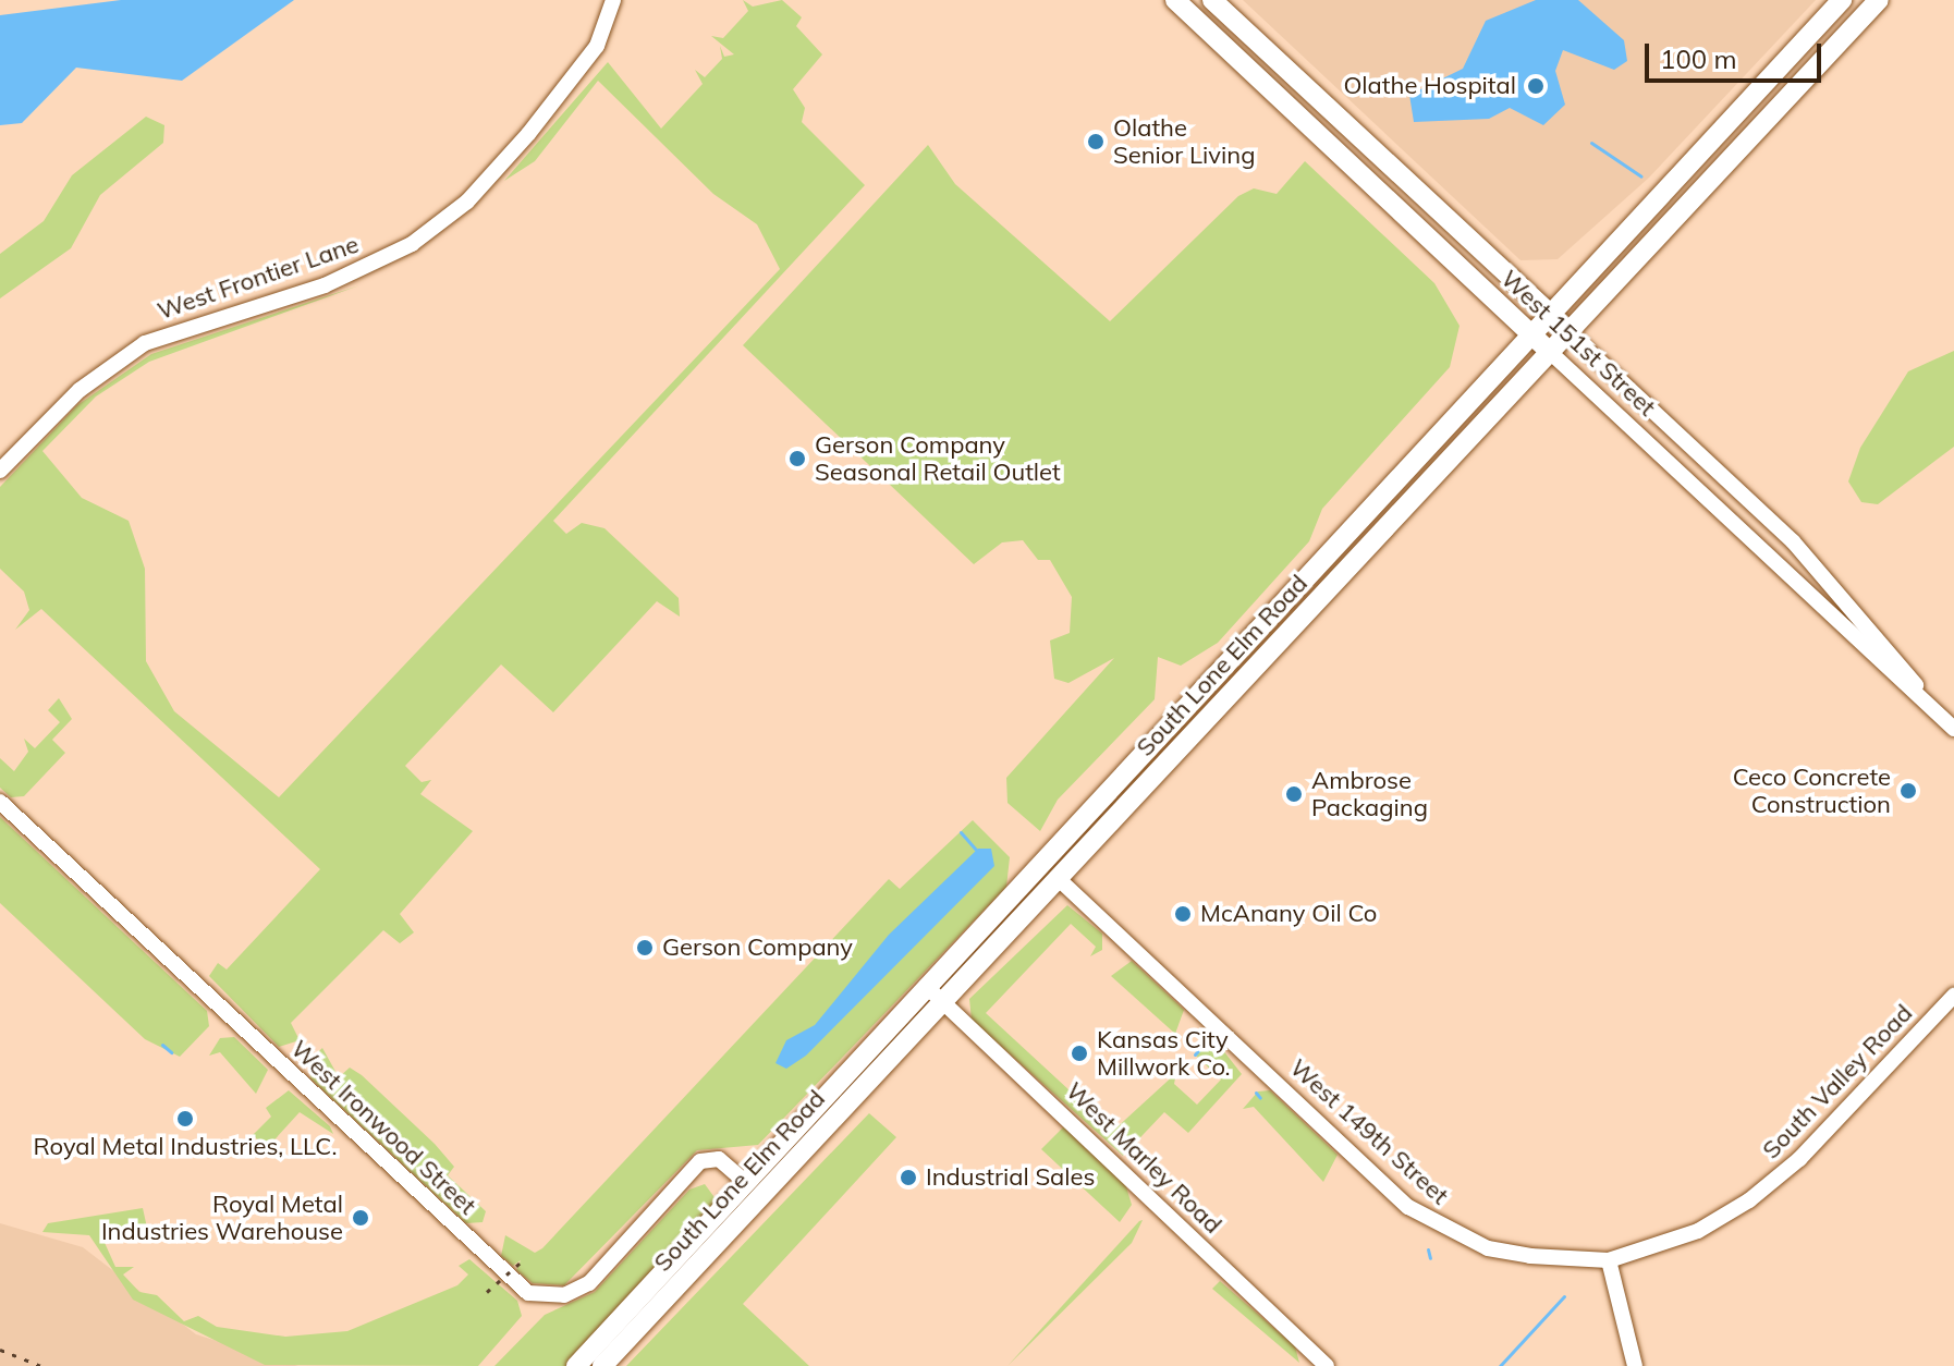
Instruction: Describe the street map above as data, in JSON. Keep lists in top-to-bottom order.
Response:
{
  "streets": {
    "main road": ["West 151st Street", "South Lone Elm Road"],
    "street": [
      "West Frontier Lane",
      "South Valley Road",
      "West Ironwood Street",
      "West 149th Street",
      "West Marley Road"
    ]
  },
  "crossings": [
    ["West 151st Street", "South Lone Elm Road"],
    ["South Lone Elm Road", "West Ironwood Street"],
    ["South Lone Elm Road", "West 149th Street"],
    ["South Lone Elm Road", "West Marley Road"],
    ["South Valley Road", "West 149th Street"]
  ],
  "places": [
    "Olathe Hospital",
    "Olathe Senior Living",
    "Gerson Company Seasonal Retail Outlet",
    "Ceco Concrete Construction",
    "Ambrose Packaging",
    "McAnany Oil Co",
    "Gerson Company",
    "Kansas City Millwork Co.",
    "Royal Metal Industries, LLC.",
    "Industrial Sales",
    "Royal Metal Industries Warehouse"
  ],
  "scale_bar": "100 m"
}
